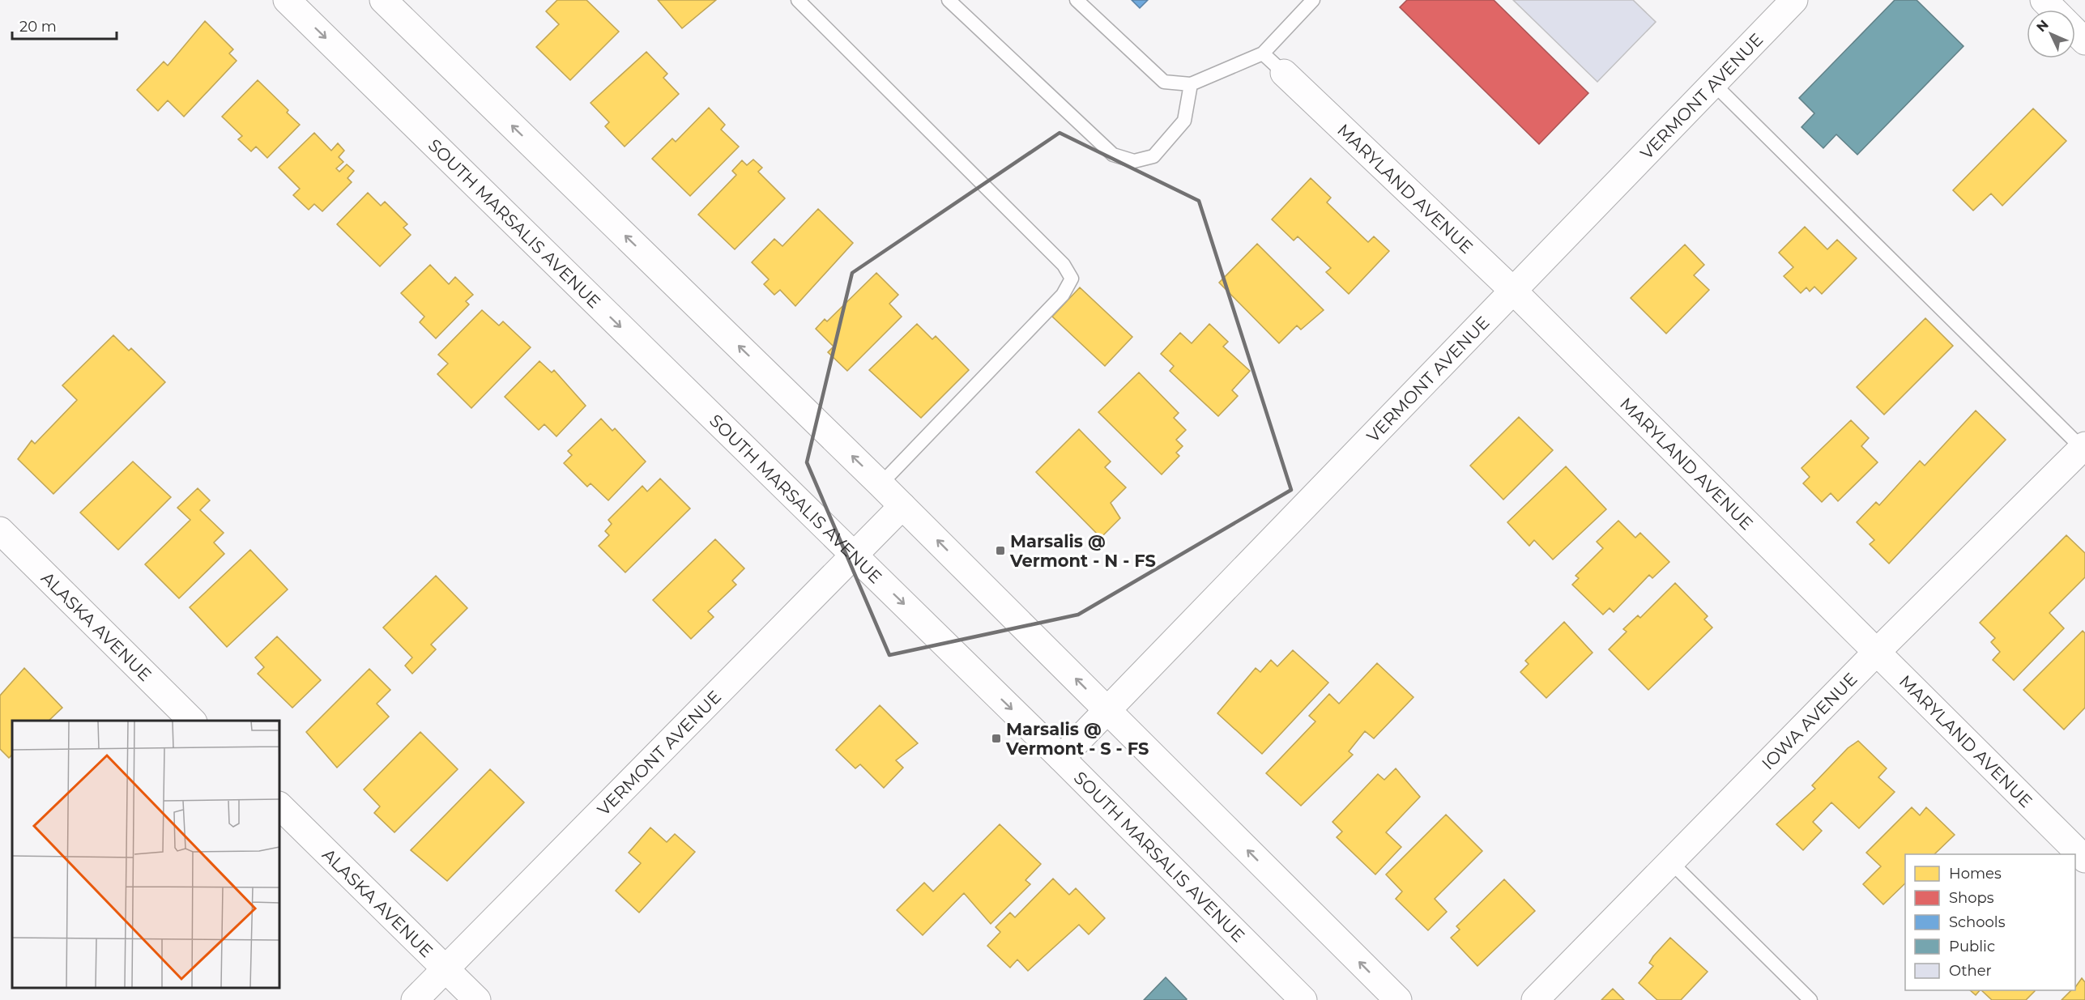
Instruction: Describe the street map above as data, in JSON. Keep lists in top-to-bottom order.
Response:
{
  "streets": {
    "street": [
      "VERMONT AVENUE",
      "MARYLAND AVENUE",
      "SOUTH MARSALIS AVENUE",
      "ALASKA AVENUE",
      "IOWA AVENUE"
    ]
  },
  "crossings": [
    ["VERMONT AVENUE", "MARYLAND AVENUE"],
    ["VERMONT AVENUE", "SOUTH MARSALIS AVENUE"],
    ["VERMONT AVENUE", "ALASKA AVENUE"],
    ["MARYLAND AVENUE", "IOWA AVENUE"]
  ],
  "places": {
    "transit": ["Marsalis @ Vermont - N - FS", "Marsalis @ Vermont - S - FS"]
  },
  "legend": [
    "Homes",
    "Shops",
    "Schools",
    "Public",
    "Other"
  ],
  "scale_bar": "20 m",
  "north": "top left"
}
